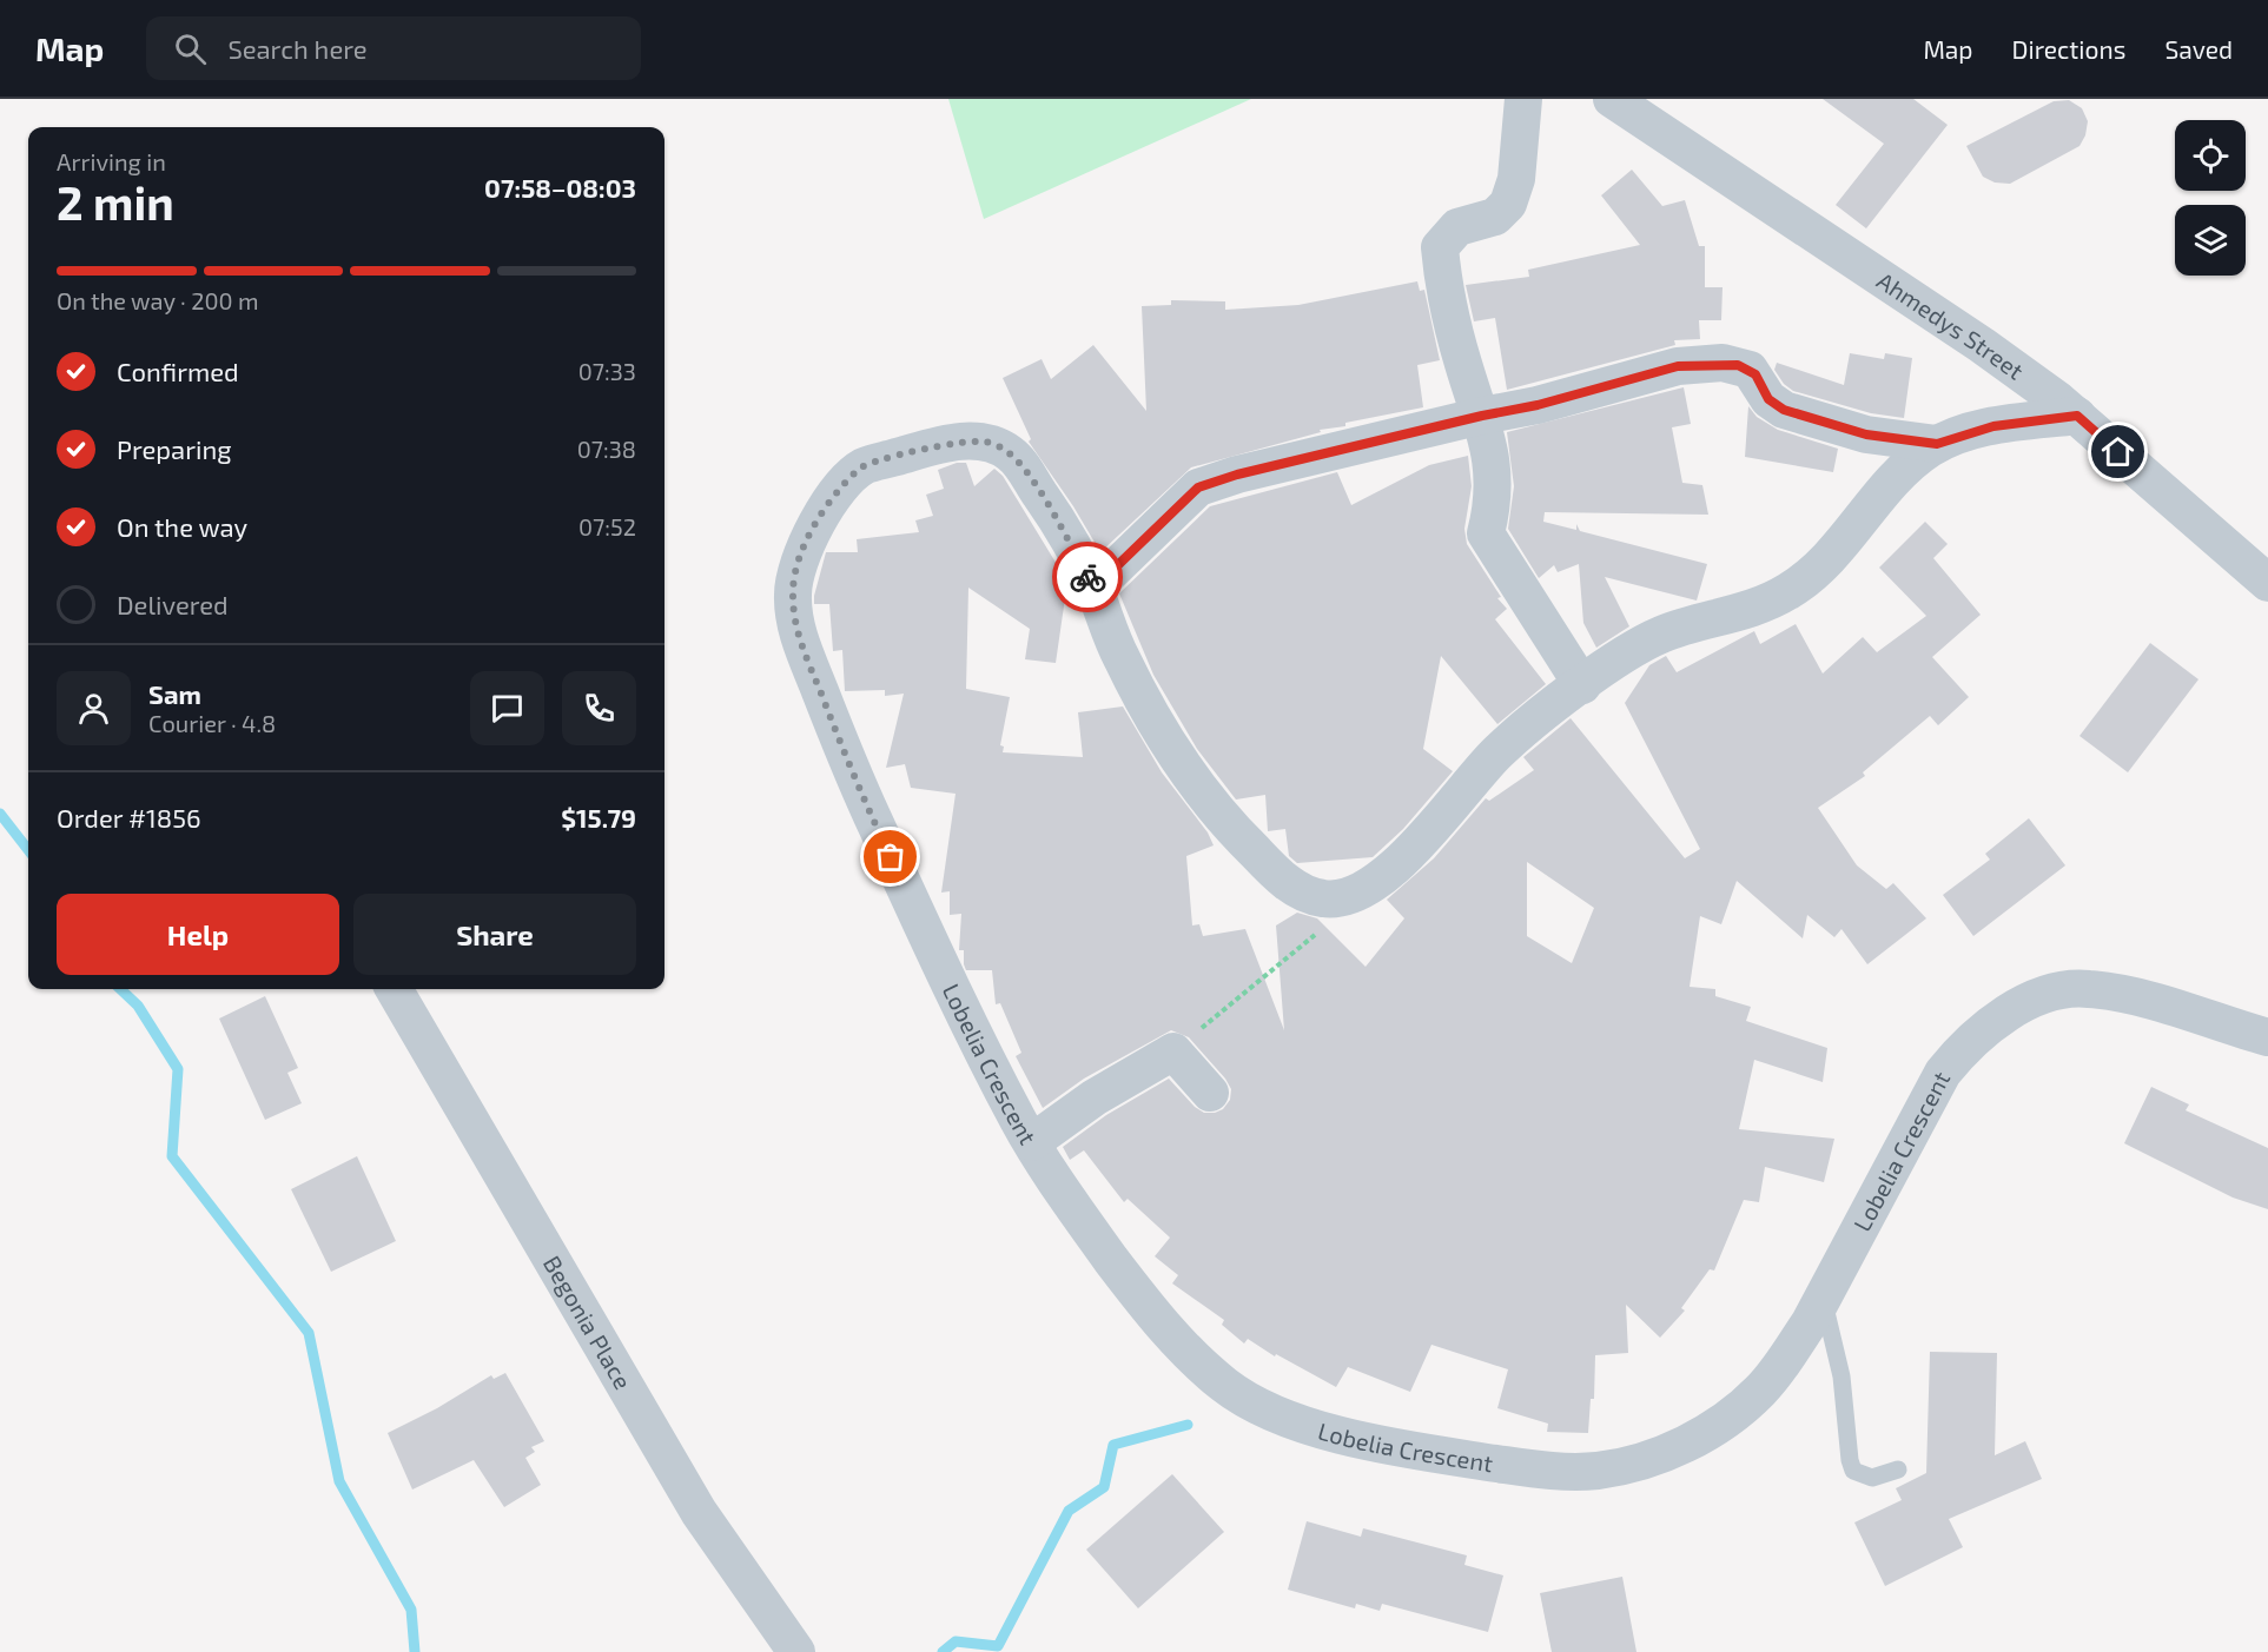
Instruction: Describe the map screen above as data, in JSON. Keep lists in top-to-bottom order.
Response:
{
  "streets": {
    "street": ["Ahmedys Street", "Lobelia Crescent", "Begonia Place"]
  },
  "page": {
    "header": "Map",
    "search": "Search here",
    "nav": ["Map", "Directions", "Saved"],
    "heading": ["2 min", "Arriving in", "07:58–08:03"],
    "panel": [
      "Sam",
      "Courier · 4.8",
      "Order #1856",
      "$15.79"
    ],
    "bar": "On the way · 200 m",
    "list": [
      ["Confirmed", "07:33"],
      ["Preparing", "07:38"],
      ["On the way", "07:52"],
      "Delivered"
    ],
    "buttons": ["Help", "Share"]
  }
}
